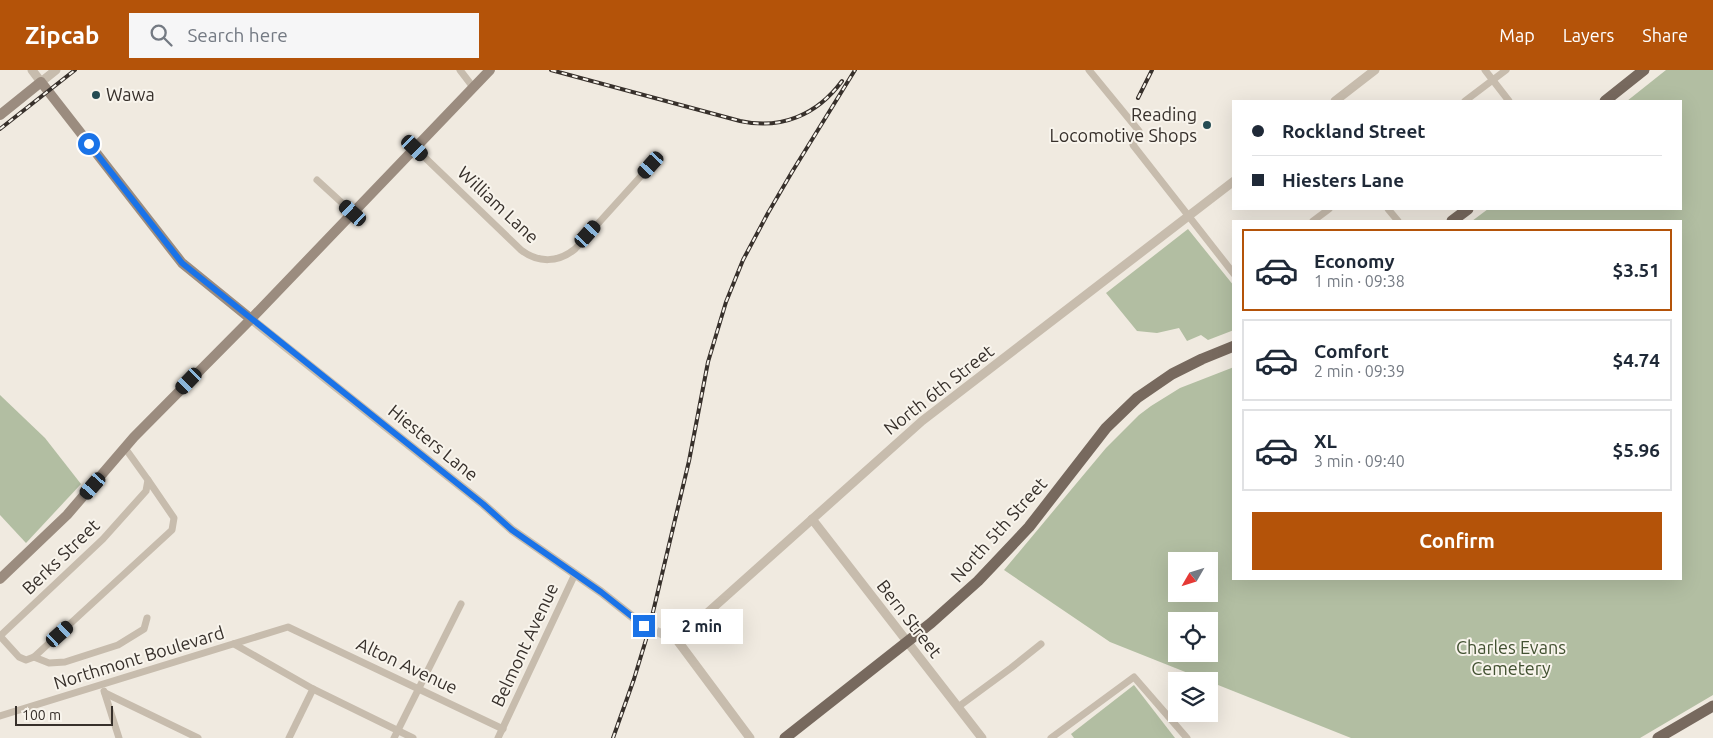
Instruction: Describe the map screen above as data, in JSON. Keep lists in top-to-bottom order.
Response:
{
  "streets": {
    "main road": ["North 5th Street"],
    "street": [
      "William Lane",
      "North 6th Street",
      "Hiesters Lane",
      "Berks Street",
      "Bern Street",
      "Belmont Avenue",
      "Northmont Boulevard",
      "Alton Avenue"
    ]
  },
  "crossings": [
    ["North 6th Street", "Bern Street"],
    ["Hiesters Lane", "Belmont Avenue"],
    ["North 5th Street", "Bern Street"],
    ["Belmont Avenue", "Alton Avenue"],
    ["Northmont Boulevard", "Alton Avenue"]
  ],
  "parks": ["Charles Evans Cemetery"],
  "places": ["Wawa", "Reading Locomotive Shops"],
  "scale_bar": "100 m",
  "north": "bottom left",
  "page": {
    "header": "Zipcab",
    "search": "Search here",
    "nav": ["Map", "Layers", "Share"],
    "banner": ["Rockland Street", "Hiesters Lane"],
    "list": [
      {
        "name": "Economy",
        "note": "1 min · 09:38",
        "value": "$3.51"
      },
      {
        "name": "Comfort",
        "note": "2 min · 09:39",
        "value": "$4.74"
      },
      {
        "name": "XL",
        "note": "3 min · 09:40",
        "value": "$5.96"
      }
    ],
    "buttons": "Confirm",
    "bubble": "2 min",
    "scale": "100 m"
  }
}
